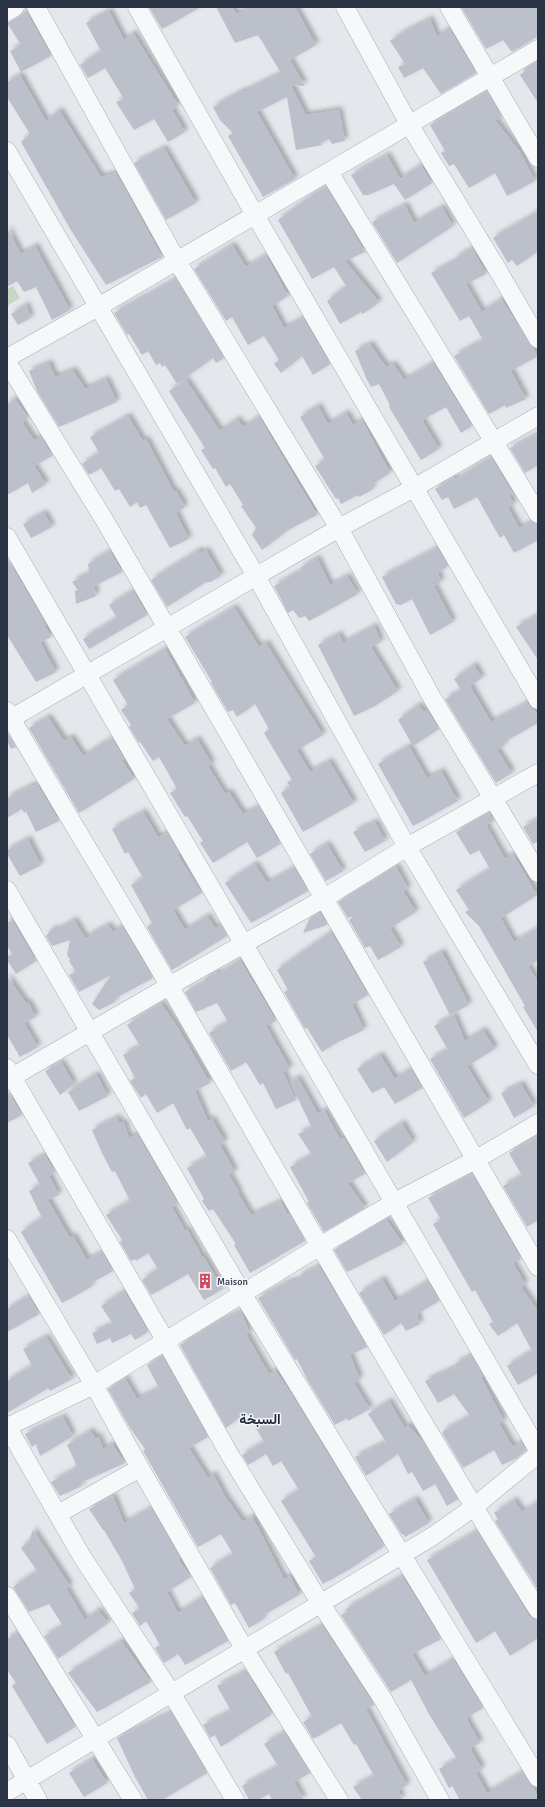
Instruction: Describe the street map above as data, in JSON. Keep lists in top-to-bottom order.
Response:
{
  "districts": ["السبخة"],
  "places": {
    "building": ["Maison"]
  }
}
